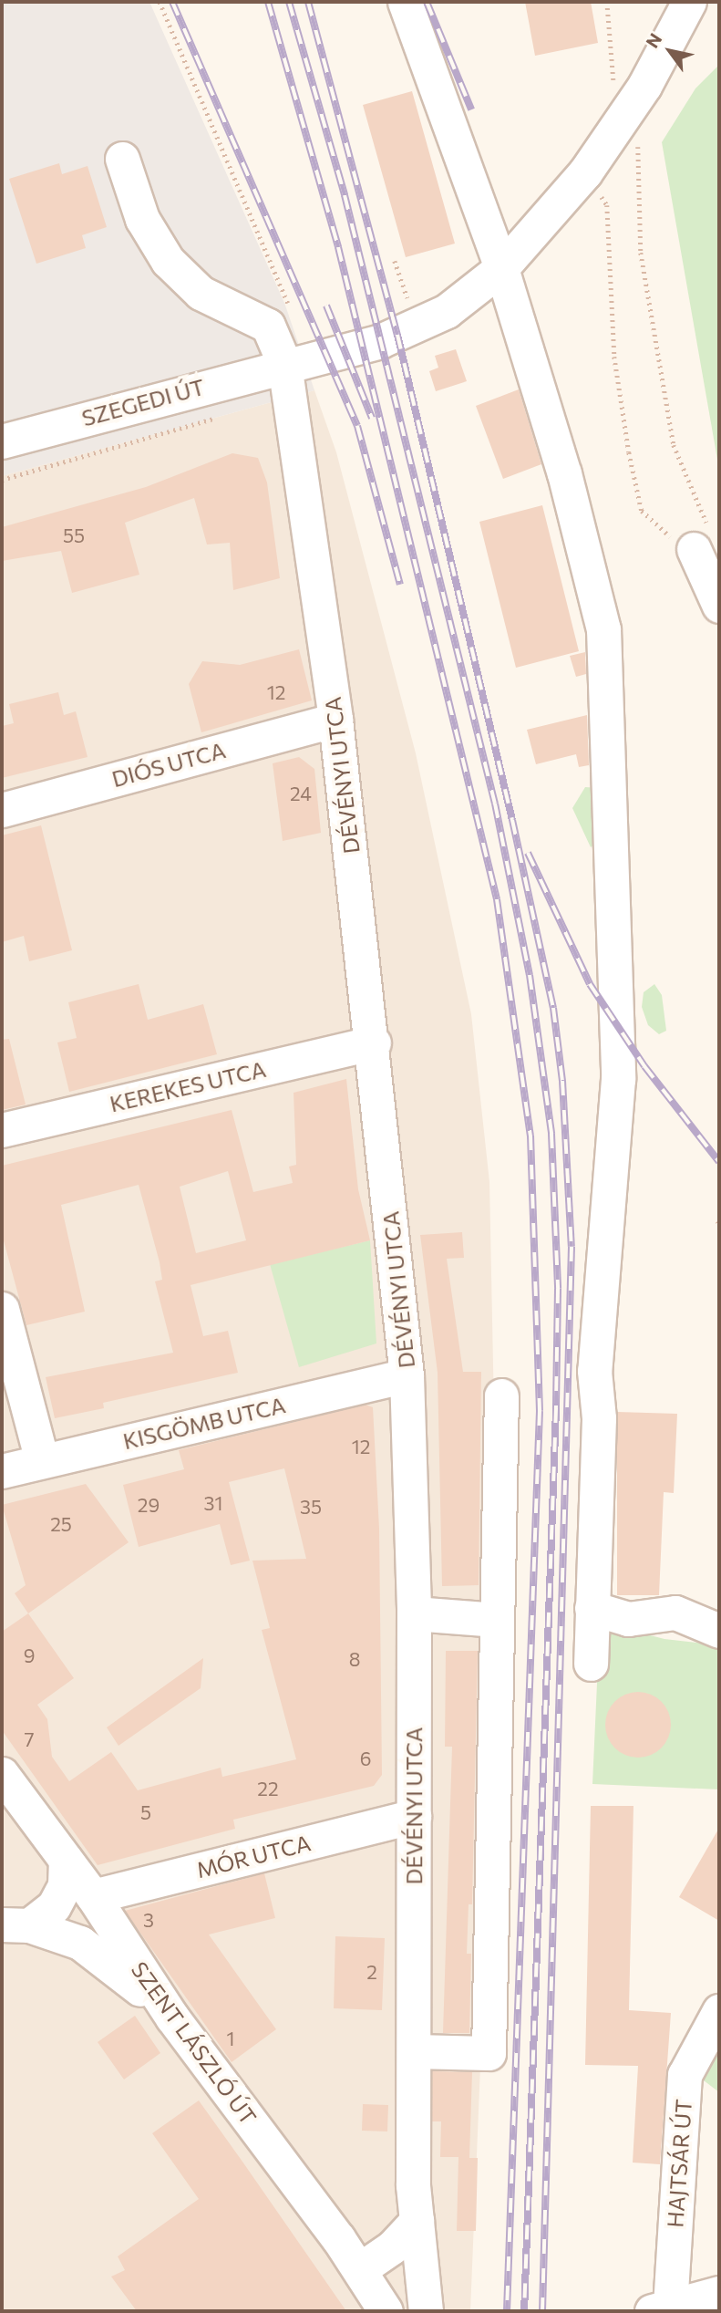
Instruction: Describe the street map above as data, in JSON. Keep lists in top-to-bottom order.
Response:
{
  "streets": {
    "street": [
      "SZEGEDI ÚT",
      "DIÓS UTCA",
      "DÉVÉNYI UTCA",
      "KEREKES UTCA",
      "KISGÖMB UTCA",
      "MÓR UTCA",
      "SZENT LÁSZLÓ ÚT",
      "HAJTSÁR ÚT"
    ]
  },
  "crossings": [
    ["SZEGEDI ÚT", "DÉVÉNYI UTCA"],
    ["DIÓS UTCA", "DÉVÉNYI UTCA"],
    ["DÉVÉNYI UTCA", "KEREKES UTCA"],
    ["DÉVÉNYI UTCA", "KISGÖMB UTCA"],
    ["DÉVÉNYI UTCA", "MÓR UTCA"],
    ["MÓR UTCA", "SZENT LÁSZLÓ ÚT"]
  ],
  "house_numbers": [
    "55",
    "12",
    "24",
    "12",
    "31",
    "29",
    "35",
    "25",
    "9",
    "8",
    "7",
    "6",
    "22",
    "5",
    "3",
    "2",
    "1"
  ],
  "north": "top left"
}
